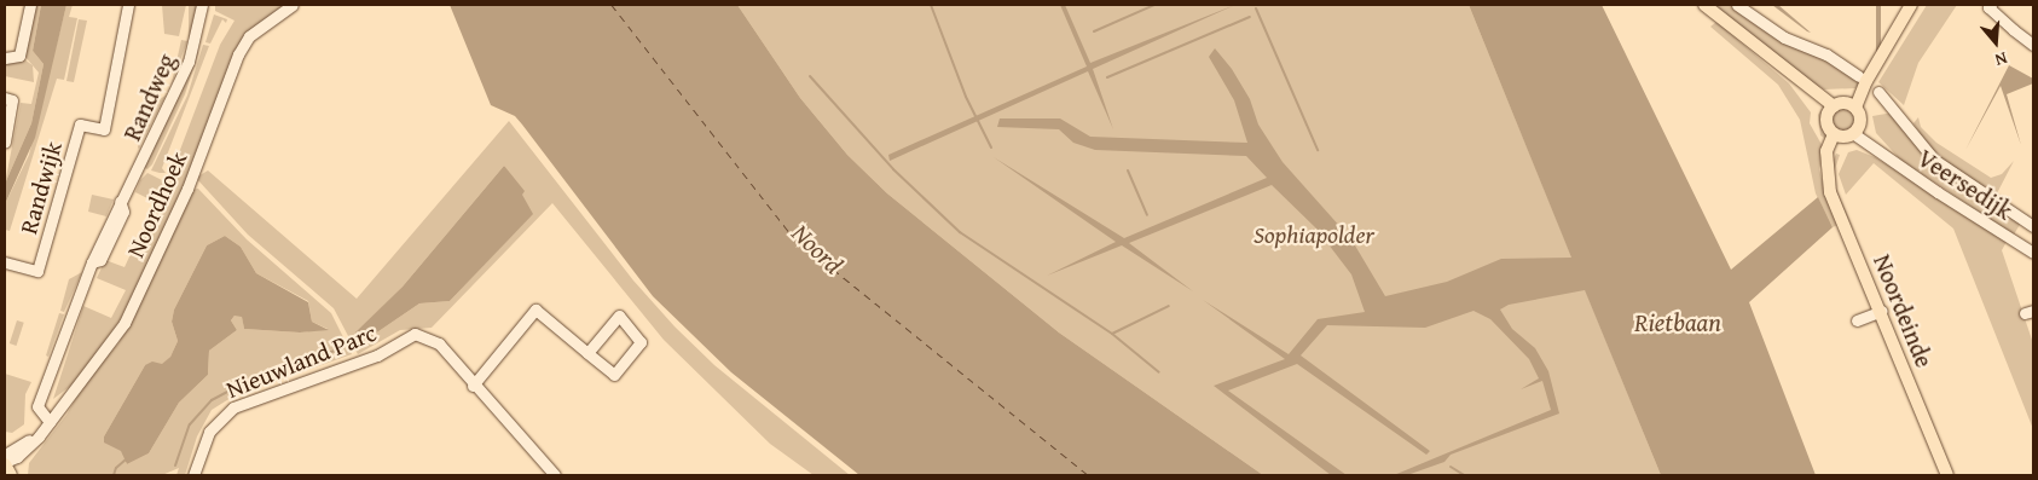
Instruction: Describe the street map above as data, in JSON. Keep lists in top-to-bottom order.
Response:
{
  "streets": {
    "main road": ["Noordeinde"],
    "street": [
      "Randweg",
      "Veersedijk",
      "Randwijk",
      "Noordhoek",
      "Nieuwland Parc"
    ]
  },
  "crossings": [
    ["Randweg", "Noordhoek"],
    ["Veersedijk", "Noordeinde"]
  ],
  "water": ["Noord", "Rietbaan"],
  "parks": ["Sophiapolder"],
  "north": "bottom"
}
